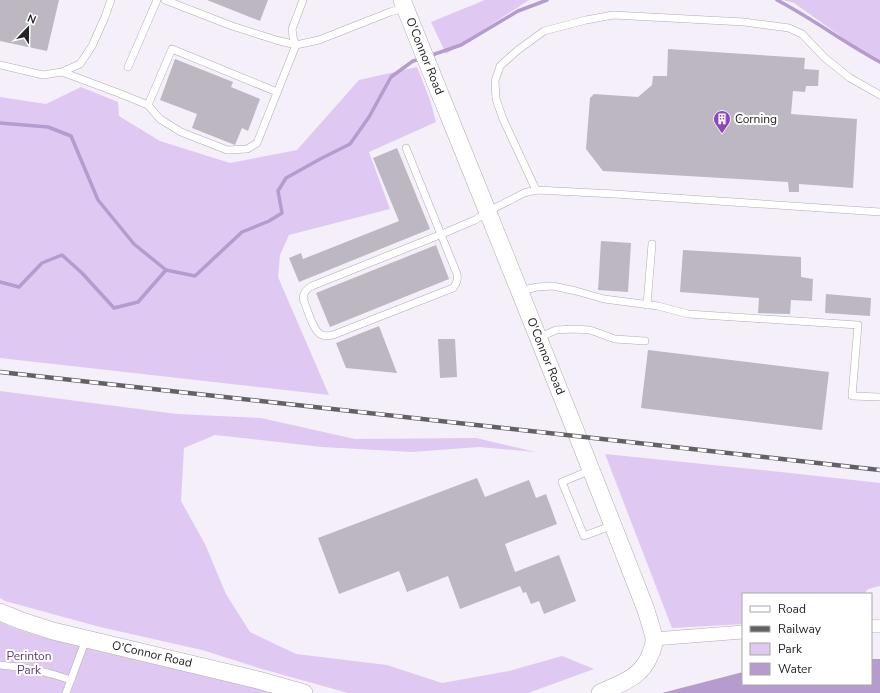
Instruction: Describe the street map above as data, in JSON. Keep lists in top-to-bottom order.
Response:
{
  "streets": {
    "street": ["O'Connor Road"]
  },
  "parks": ["Perinton Park"],
  "places": {
    "building": ["Corning"]
  },
  "legend": [
    "Road",
    "Railway",
    "Park",
    "Water"
  ],
  "north": "top"
}
